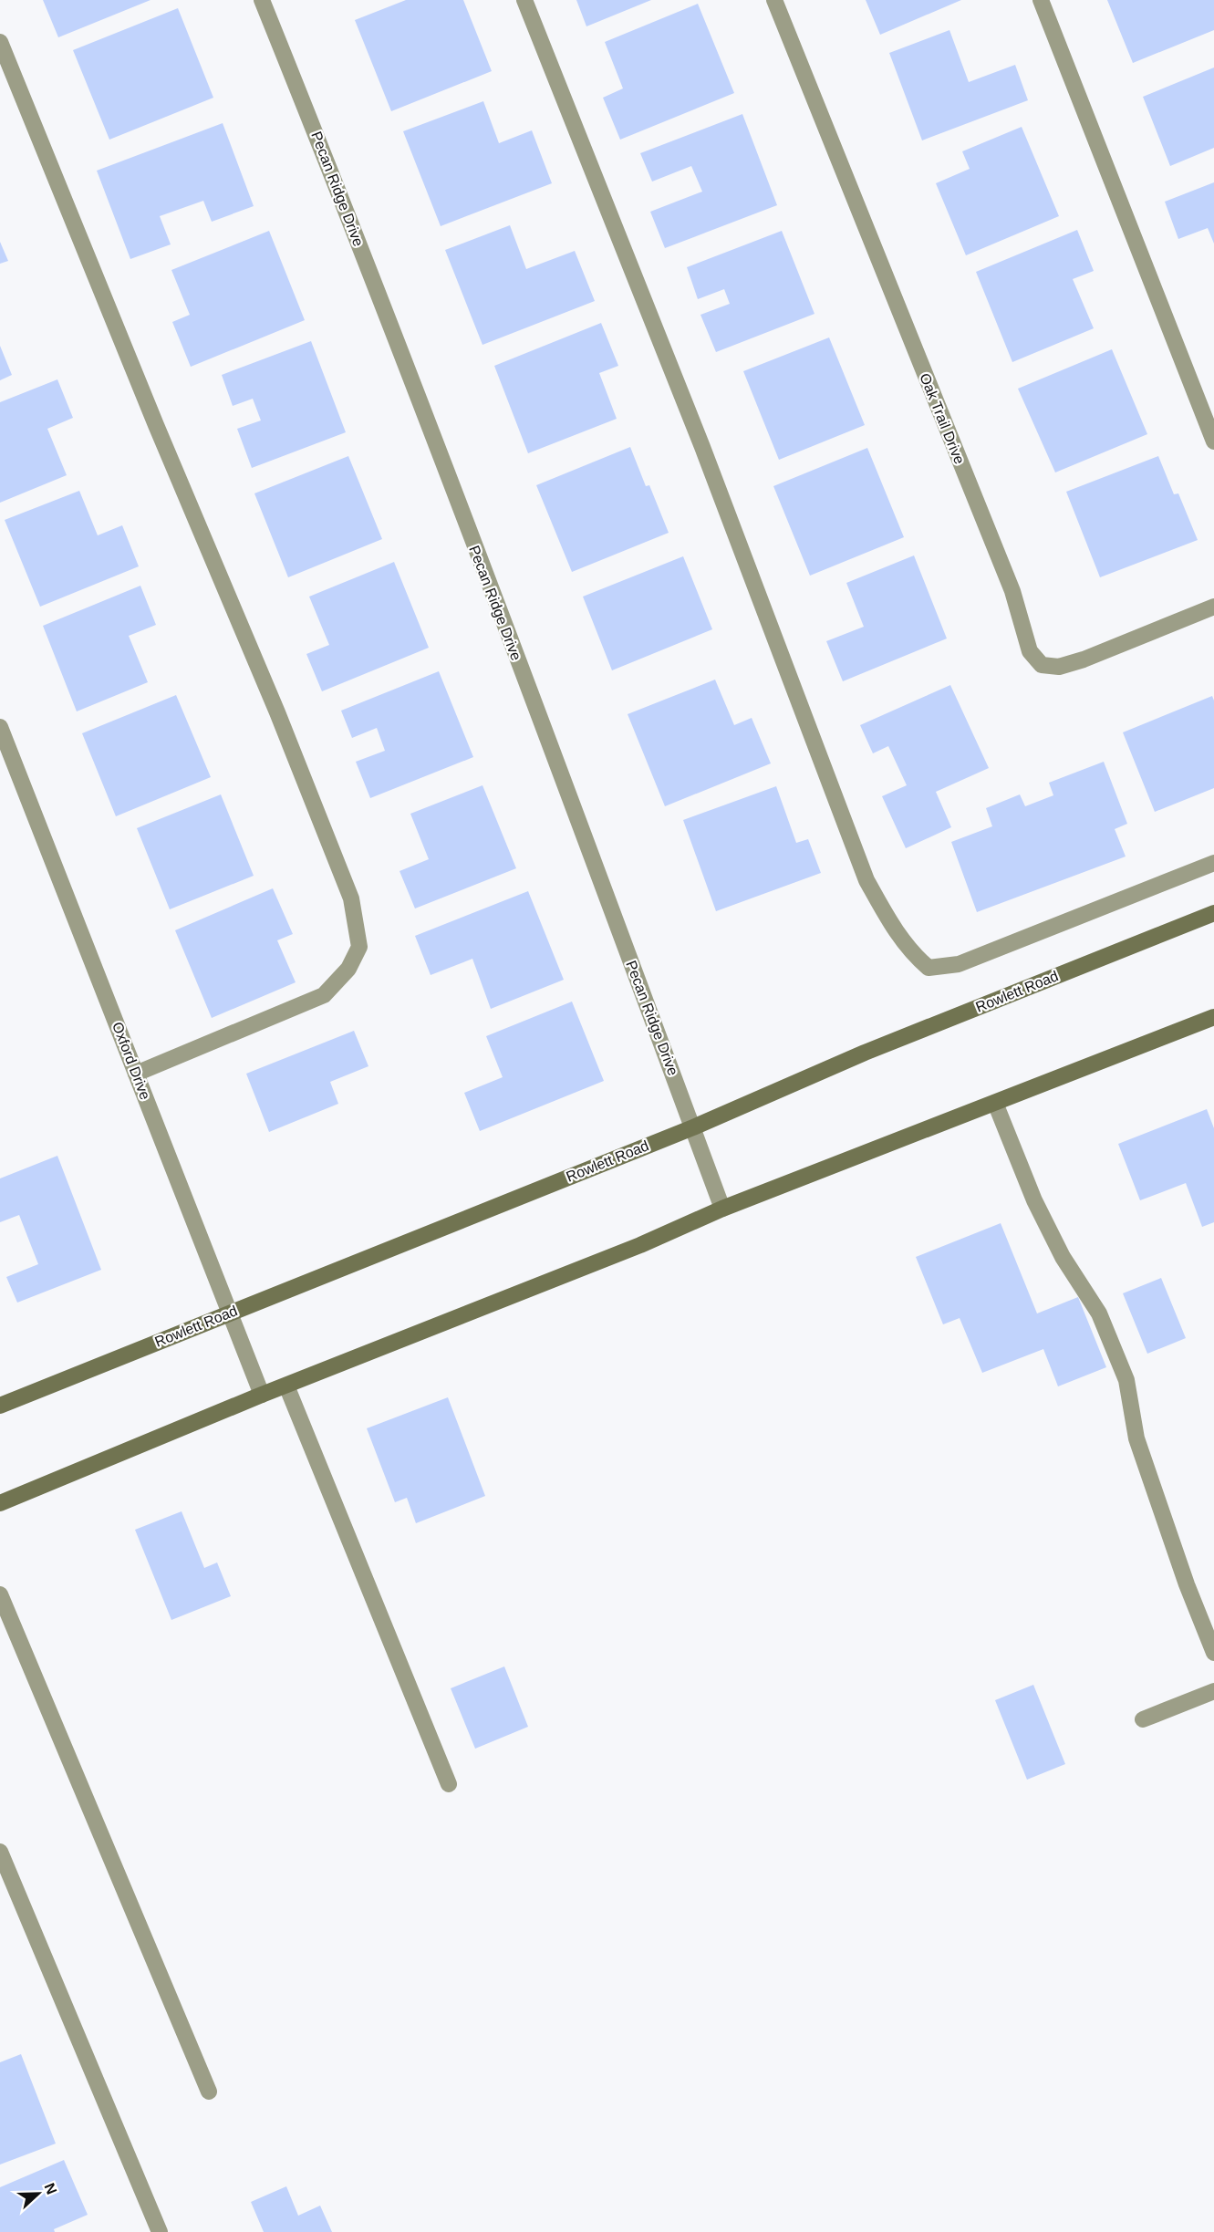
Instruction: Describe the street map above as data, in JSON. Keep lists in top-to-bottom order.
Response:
{
  "streets": {
    "main road": ["Rowlett Road"],
    "street": ["Pecan Ridge Drive", "Oak Trail Drive", "Oxford Drive"]
  },
  "crossings": [
    ["Pecan Ridge Drive", "Rowlett Road"],
    ["Rowlett Road", "Oxford Drive"]
  ],
  "north": "right"
}
